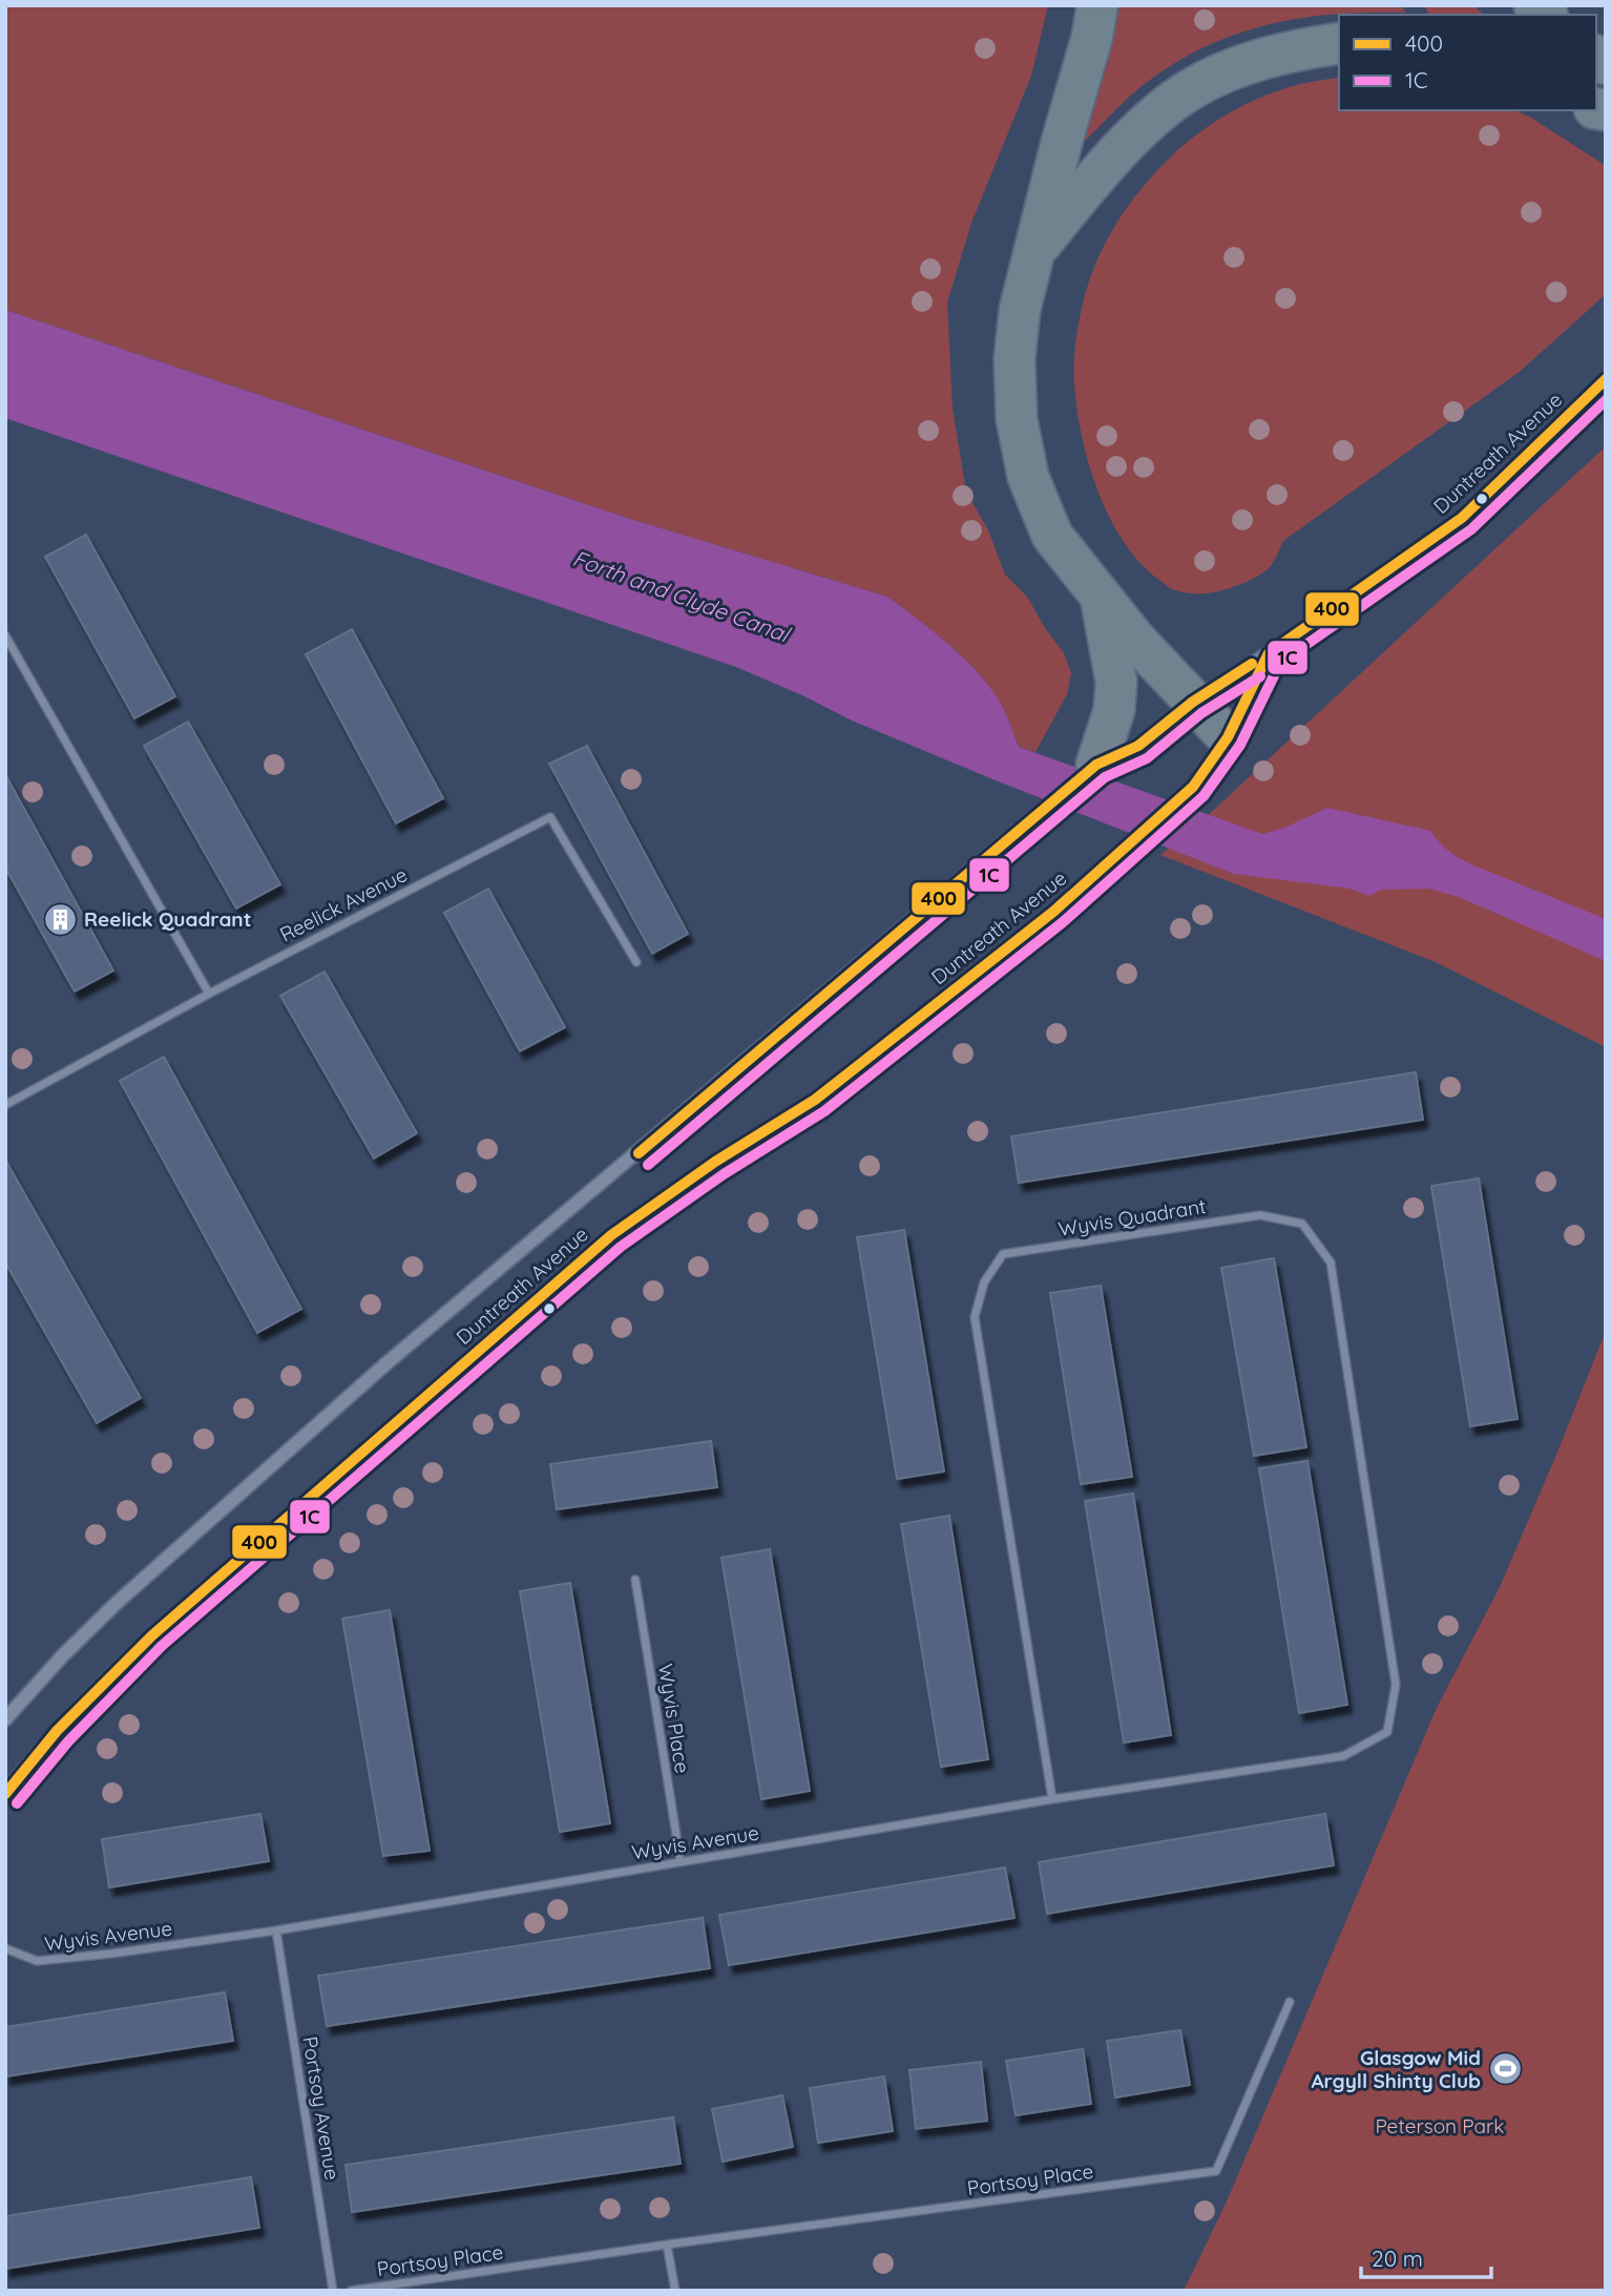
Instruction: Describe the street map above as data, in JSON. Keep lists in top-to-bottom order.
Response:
{
  "streets": {
    "street": [
      "Duntreath Avenue",
      "Reelick Avenue",
      "Wyvis Quadrant",
      "Wyvis Place",
      "Wyvis Avenue",
      "Portsoy Avenue",
      "Portsoy Place"
    ]
  },
  "crossings": [
    ["Wyvis Quadrant", "Wyvis Avenue"],
    ["Wyvis Place", "Wyvis Avenue"],
    ["Wyvis Avenue", "Portsoy Avenue"]
  ],
  "water": ["Forth and Clyde Canal"],
  "parks": ["Peterson Park"],
  "places": {
    "building": ["Reelick Quadrant"],
    "sports": ["Glasgow Mid Argyll Shinty Club"]
  },
  "lines": ["transit line 400", "transit line 1C"],
  "legend": ["400", "1C"],
  "scale_bar": "20 m"
}
